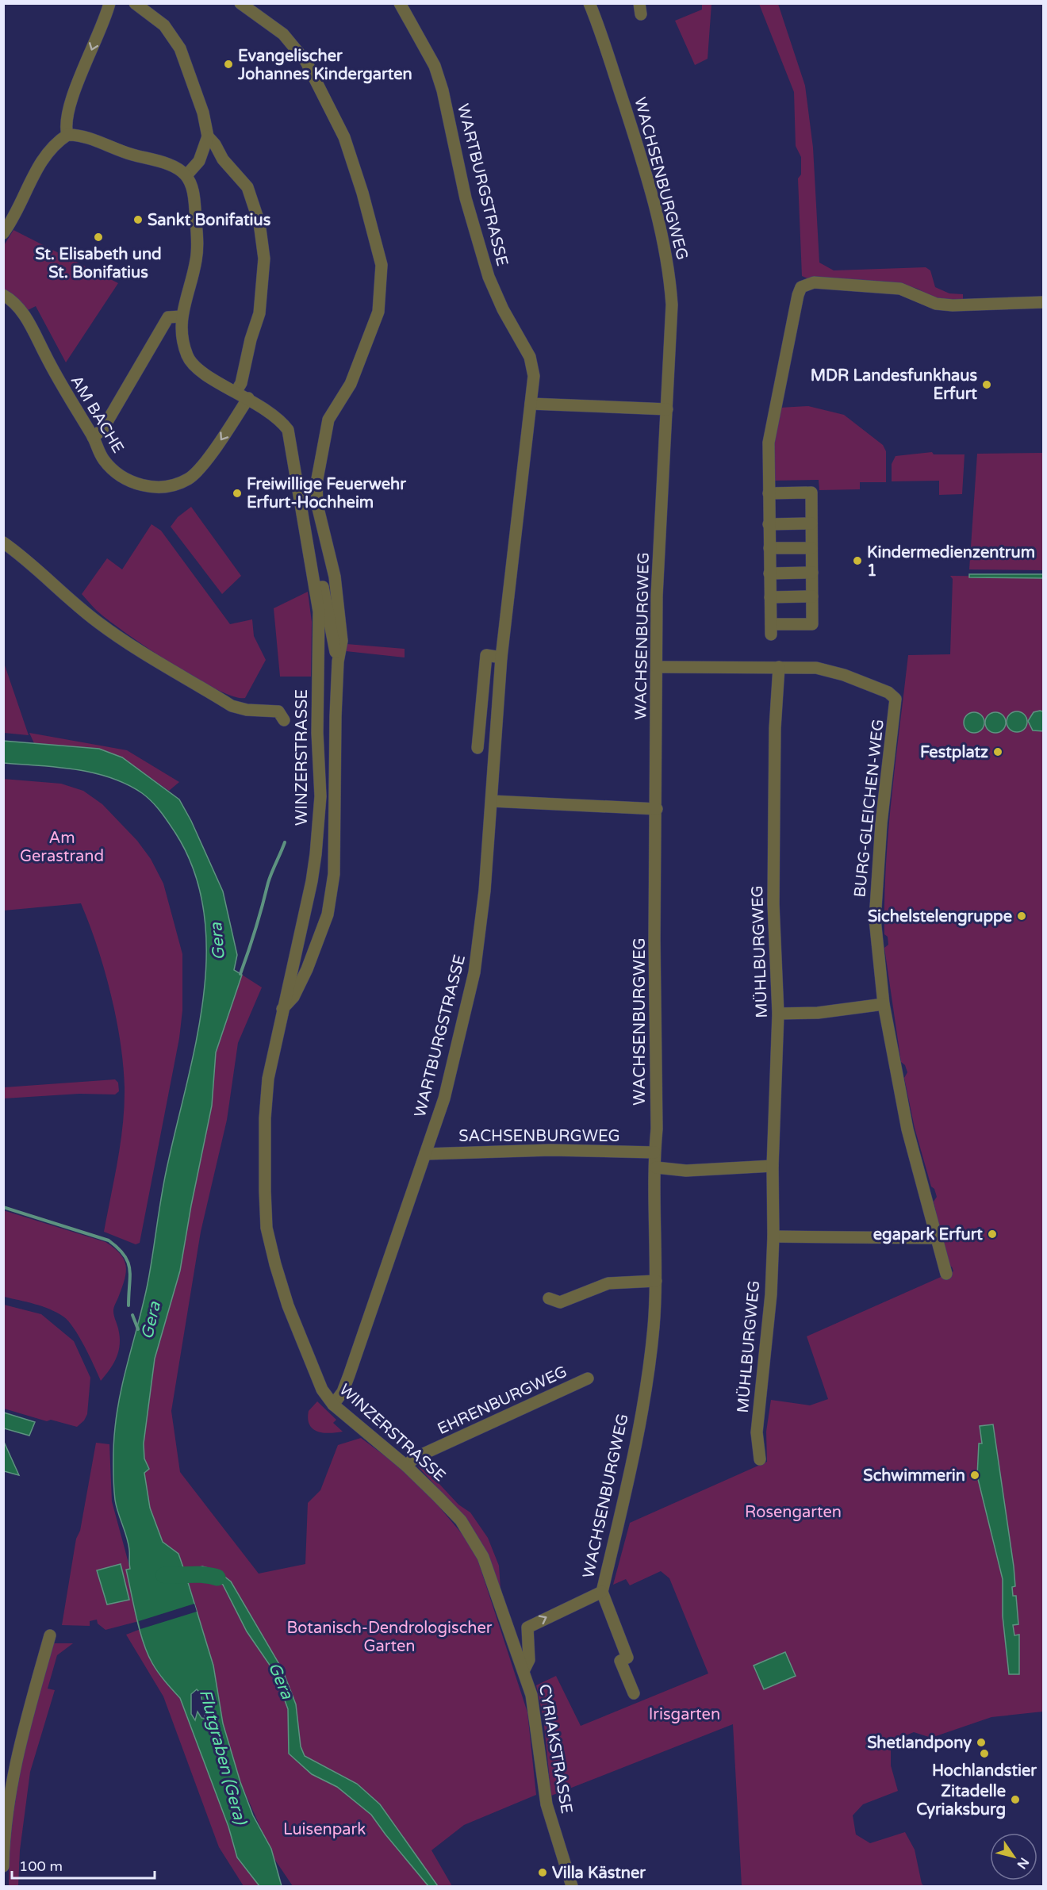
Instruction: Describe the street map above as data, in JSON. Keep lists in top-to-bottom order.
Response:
{
  "streets": {
    "street": [
      "WACHSENBURGWEG",
      "WARTBURGSTRASSE",
      "AM BACHE",
      "WINZERSTRASSE",
      "BURG-GLEICHEN-WEG",
      "MÜHLBURGWEG",
      "SACHSENBURGWEG",
      "EHRENBURGWEG",
      "CYRIAKSTRASSE"
    ]
  },
  "crossings": [
    ["WACHSENBURGWEG", "WINZERSTRASSE"],
    ["WACHSENBURGWEG", "BURG-GLEICHEN-WEG"],
    ["WACHSENBURGWEG", "SACHSENBURGWEG"],
    ["WACHSENBURGWEG", "CYRIAKSTRASSE"],
    ["WARTBURGSTRASSE", "WINZERSTRASSE"],
    ["WARTBURGSTRASSE", "SACHSENBURGWEG"],
    ["AM BACHE", "WINZERSTRASSE"],
    ["WINZERSTRASSE", "EHRENBURGWEG"],
    ["WINZERSTRASSE", "CYRIAKSTRASSE"],
    ["BURG-GLEICHEN-WEG", "MÜHLBURGWEG"]
  ],
  "water": ["Gera", "Flutgraben (Gera)"],
  "parks": [
    "Am Gerastrand",
    "Rosengarten",
    "Botanisch-Dendrologischer Garten",
    "Irisgarten",
    "Luisenpark"
  ],
  "places": [
    "Evangelischer Johannes Kindergarten",
    "Sankt Bonifatius",
    "St. Elisabeth und St. Bonifatius",
    "MDR Landesfunkhaus Erfurt",
    "Freiwillige Feuerwehr Erfurt-Hochheim",
    "Kindermedienzentrum 1",
    "Festplatz",
    "Sichelstelengruppe",
    "egapark Erfurt",
    "Schwimmerin",
    "Shetlandpony",
    "Hochlandstier",
    "Zitadelle Cyriaksburg",
    "Villa Kästner"
  ],
  "scale_bar": "100 m",
  "north": "bottom right"
}
